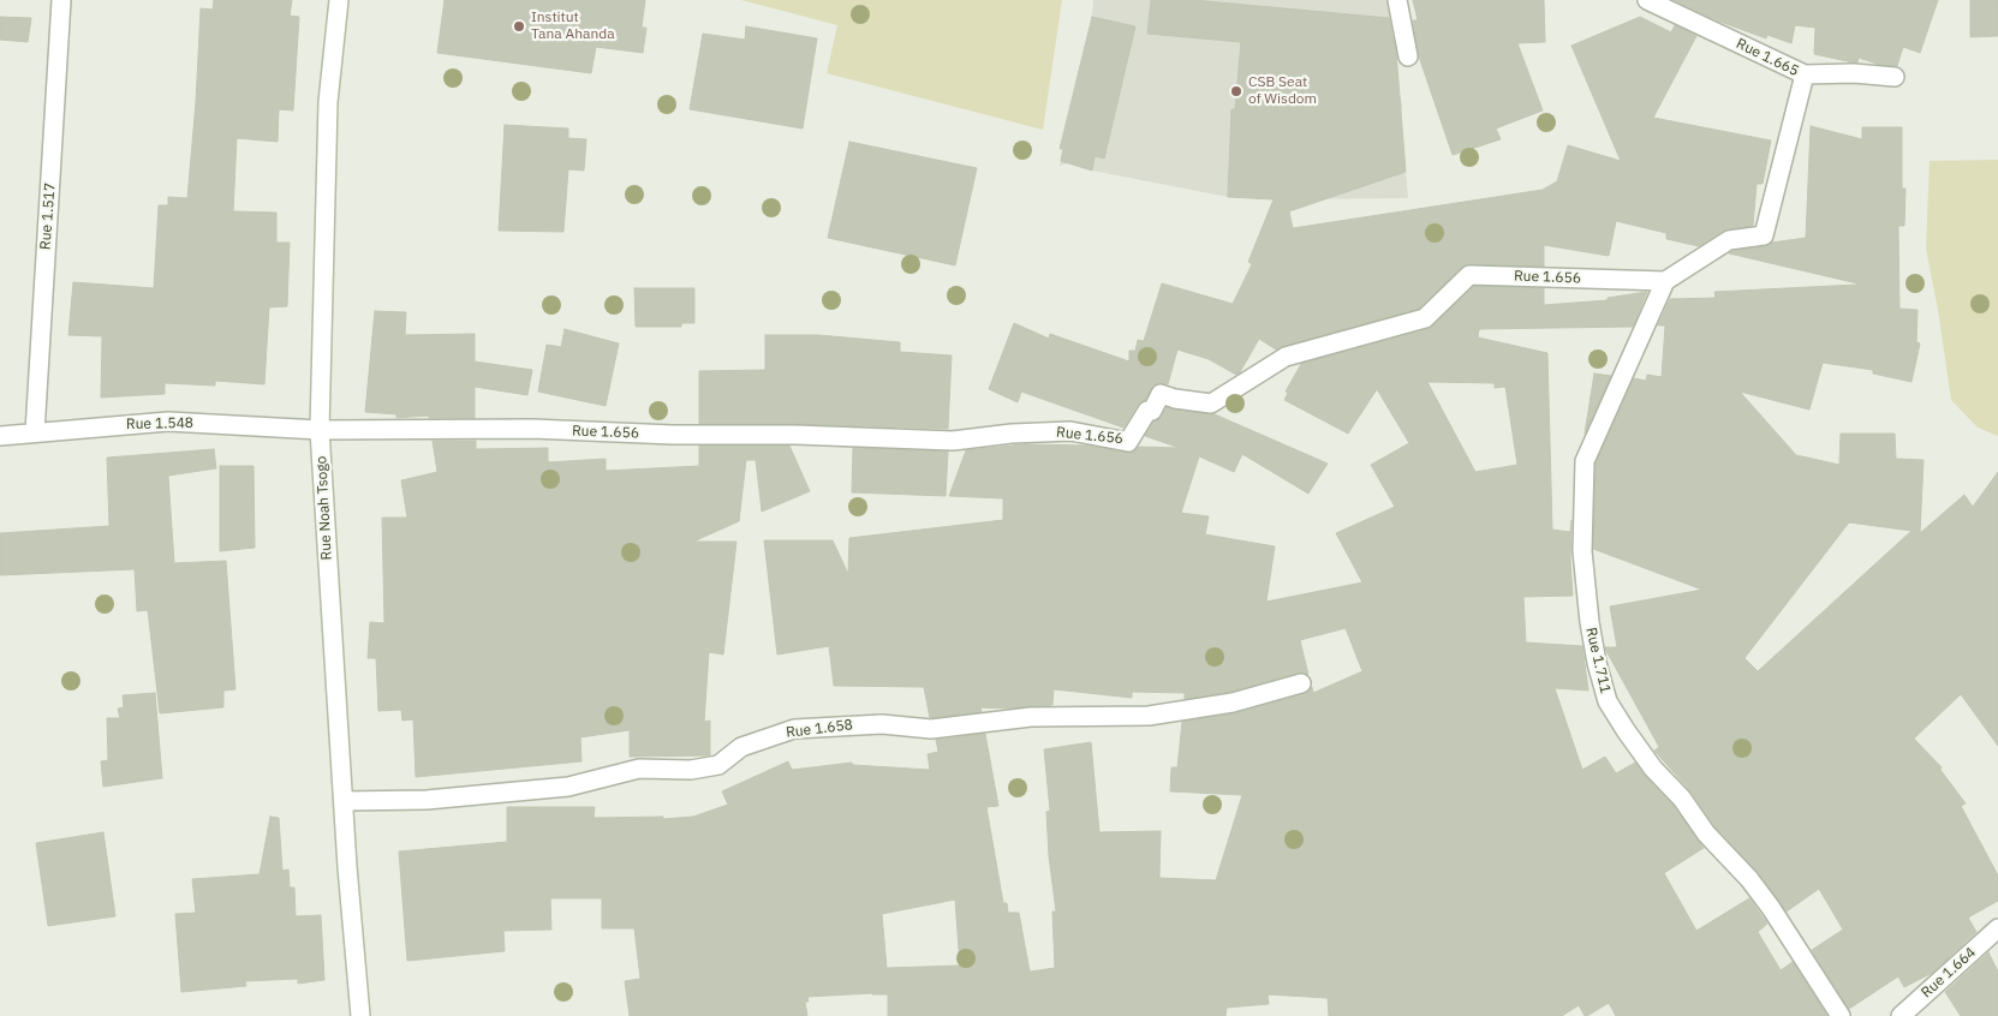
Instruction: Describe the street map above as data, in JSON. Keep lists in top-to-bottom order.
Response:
{
  "streets": {
    "street": [
      "Rue 1.665",
      "Rue 1.517",
      "Rue 1.656",
      "Rue 1.548",
      "Rue Noah Tsogo",
      "Rue 1.711",
      "Rue 1.658",
      "Rue 1.664"
    ]
  },
  "crossings": [
    ["Rue 1.517", "Rue 1.548"],
    ["Rue 1.656", "Rue 1.548"],
    ["Rue 1.656", "Rue Noah Tsogo"],
    ["Rue 1.656", "Rue 1.711"],
    ["Rue 1.548", "Rue Noah Tsogo"],
    ["Rue Noah Tsogo", "Rue 1.658"]
  ],
  "places": ["Institut Tana Ahanda", "CSB Seat of Wisdom"]
}
